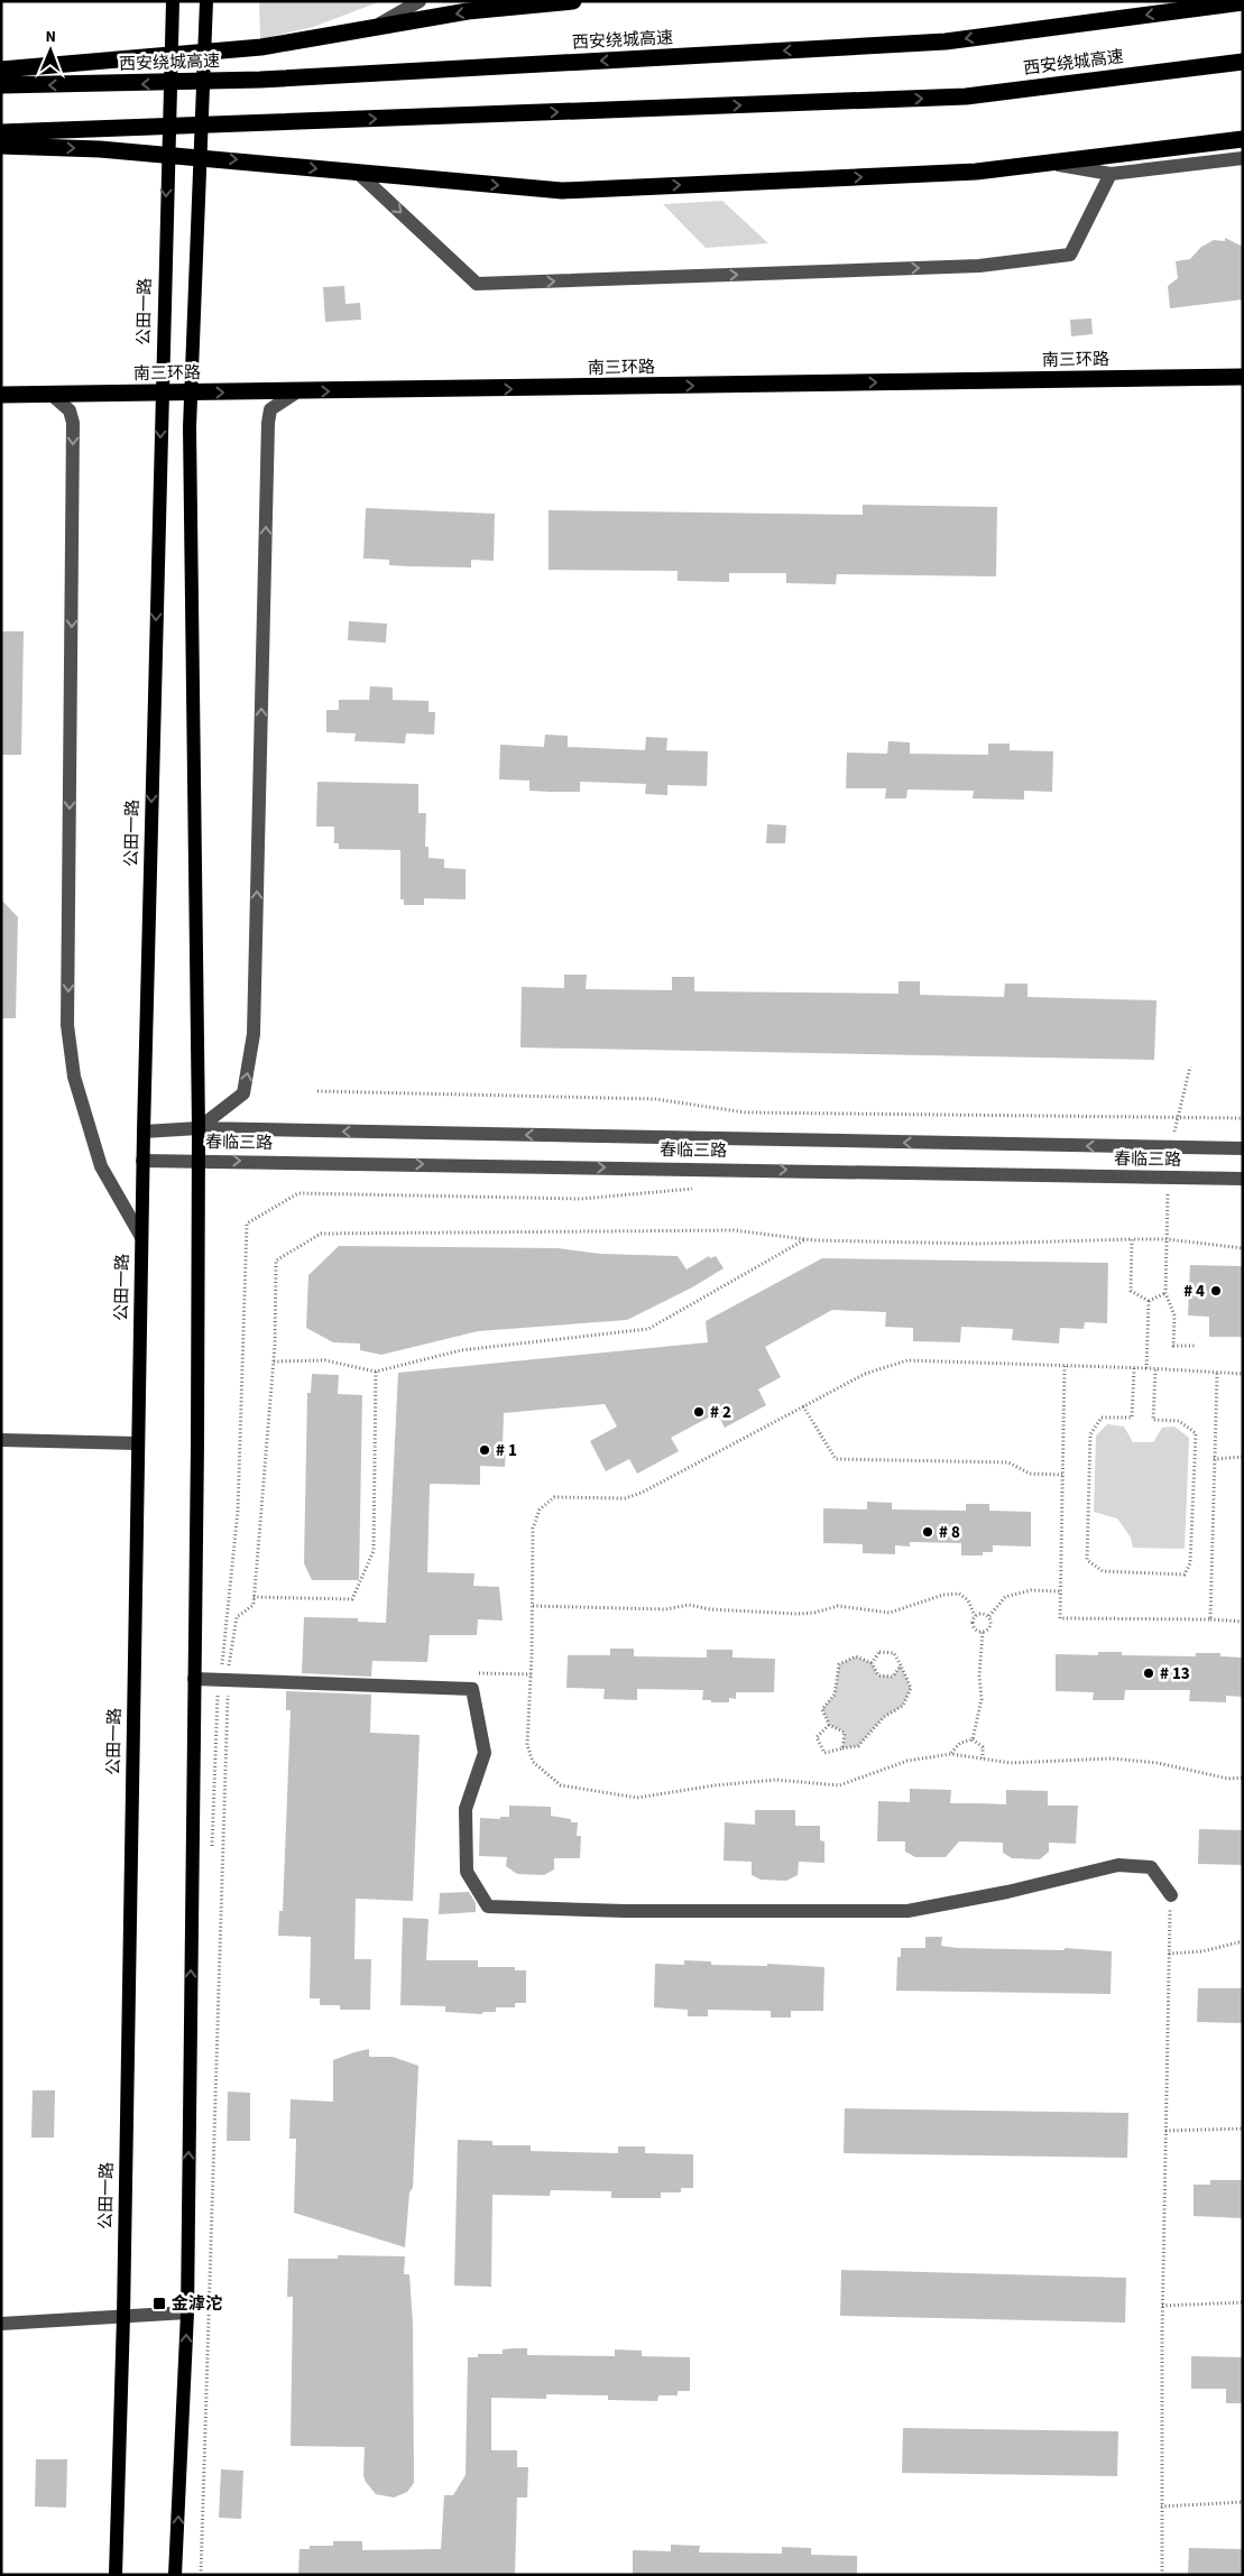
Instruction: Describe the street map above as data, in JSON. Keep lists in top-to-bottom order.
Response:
{
  "streets": {
    "highway": ["西安绕城高速", "南三环路"],
    "main road": ["公田一路"],
    "street": ["春临三路"]
  },
  "crossings": [
    ["公田一路", "春临三路"]
  ],
  "one_way": ["南三环路"],
  "places": {
    "other": [
      "# 4",
      "# 2",
      "# 1",
      "# 8",
      "# 13"
    ],
    "transit": ["金滹沱"]
  },
  "north": "top"
}
